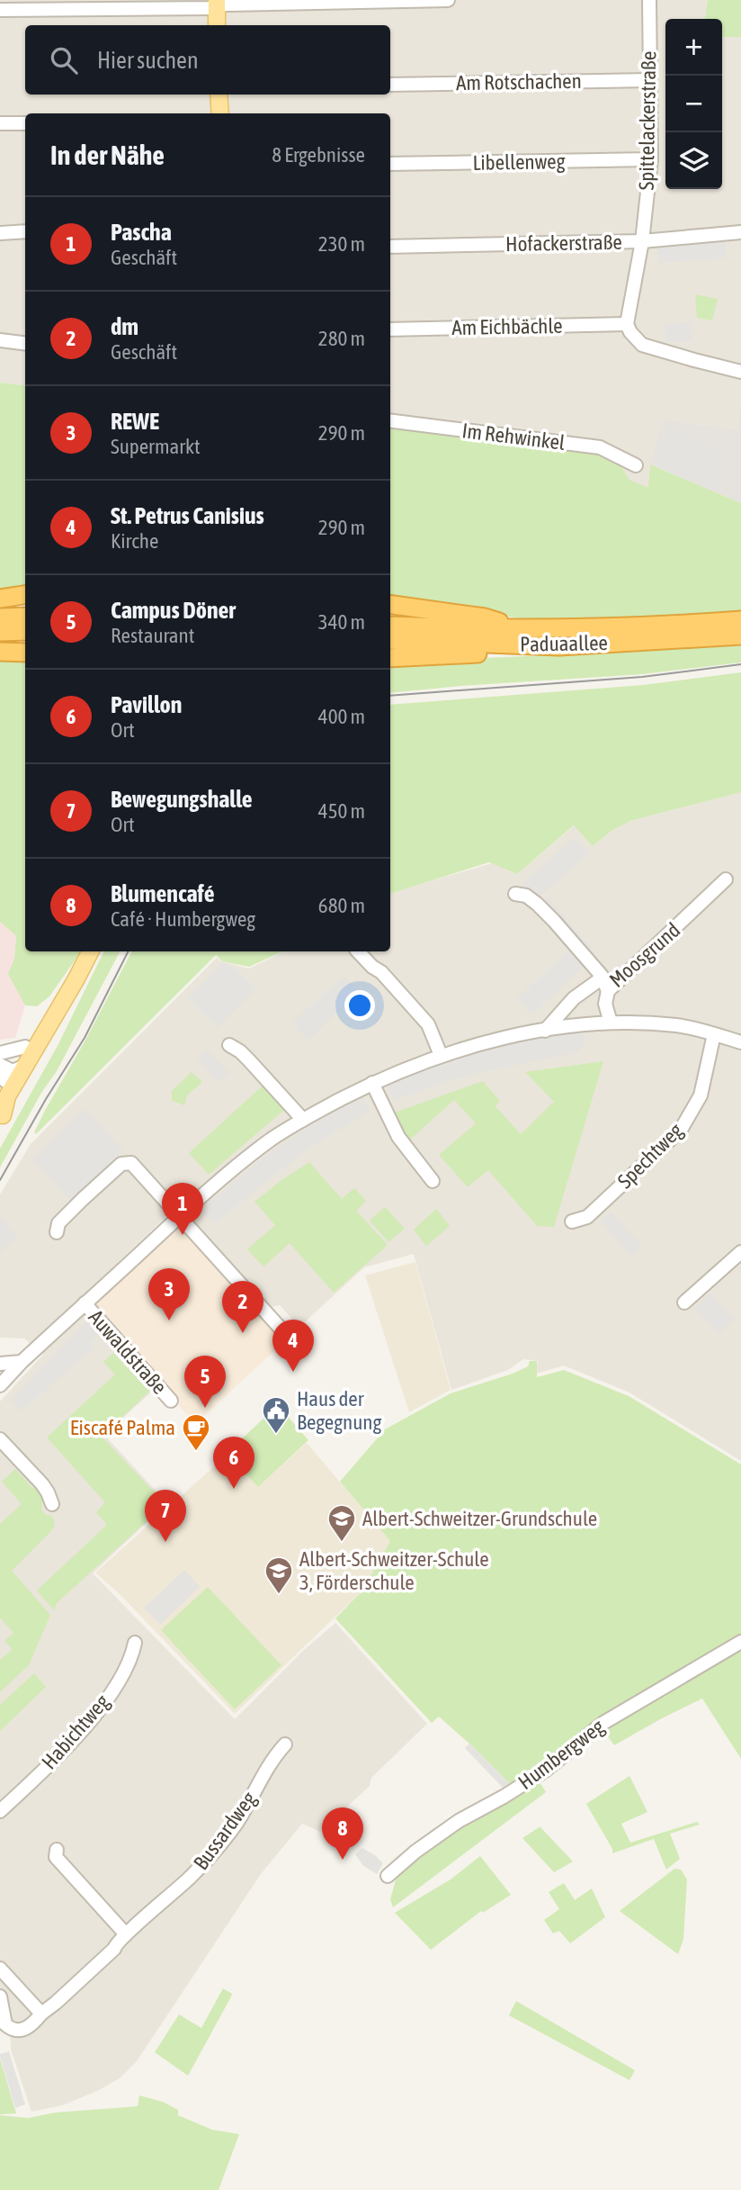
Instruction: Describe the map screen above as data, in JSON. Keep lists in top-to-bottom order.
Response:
{
  "streets": {
    "highway": ["Paduaallee"],
    "street": [
      "Am Rotschachen",
      "Spittelackerstraße",
      "Libellenweg",
      "Hofackerstraße",
      "Am Eichbächle",
      "Im Rehwinkel",
      "Moosgrund",
      "Spechtweg",
      "Auwaldstraße",
      "Habichtweg",
      "Humbergweg",
      "Bussardweg"
    ]
  },
  "crossings": [
    ["Am Rotschachen", "Spittelackerstraße"],
    ["Spittelackerstraße", "Libellenweg"],
    ["Spittelackerstraße", "Hofackerstraße"],
    ["Spittelackerstraße", "Am Eichbächle"],
    ["Spechtweg", "Auwaldstraße"]
  ],
  "places": {
    "public building": ["Haus der Begegnung"],
    "cafe": ["Eiscafé Palma"],
    "school or university": ["Albert-Schweitzer-Grundschule", "Albert-Schweitzer-Schule 3, Förderschule"]
  },
  "page": {
    "map_buttons": ["+", "−"],
    "search": "Hier suchen",
    "heading": ["In der Nähe", "8 Ergebnisse"],
    "list": [
      {
        "mark": "1",
        "name": "Pascha",
        "note": "Geschäft",
        "value": "230 m"
      },
      {
        "mark": "2",
        "name": "dm",
        "note": "Geschäft",
        "value": "280 m"
      },
      {
        "mark": "3",
        "name": "REWE",
        "note": "Supermarkt",
        "value": "290 m"
      },
      {
        "mark": "4",
        "name": "St. Petrus Canisius",
        "note": "Kirche",
        "value": "290 m"
      },
      {
        "mark": "5",
        "name": "Campus Döner",
        "note": "Restaurant",
        "value": "340 m"
      },
      {
        "mark": "6",
        "name": "Pavillon",
        "note": "Ort",
        "value": "400 m"
      },
      {
        "mark": "7",
        "name": "Bewegungshalle",
        "note": "Ort",
        "value": "450 m"
      },
      {
        "mark": "8",
        "name": "Blumencafé",
        "note": "Café · Humbergweg",
        "value": "680 m"
      }
    ],
    "pins": [
      "1",
      "3",
      "2",
      "4",
      "5",
      "6",
      "7",
      "8"
    ]
  }
}
